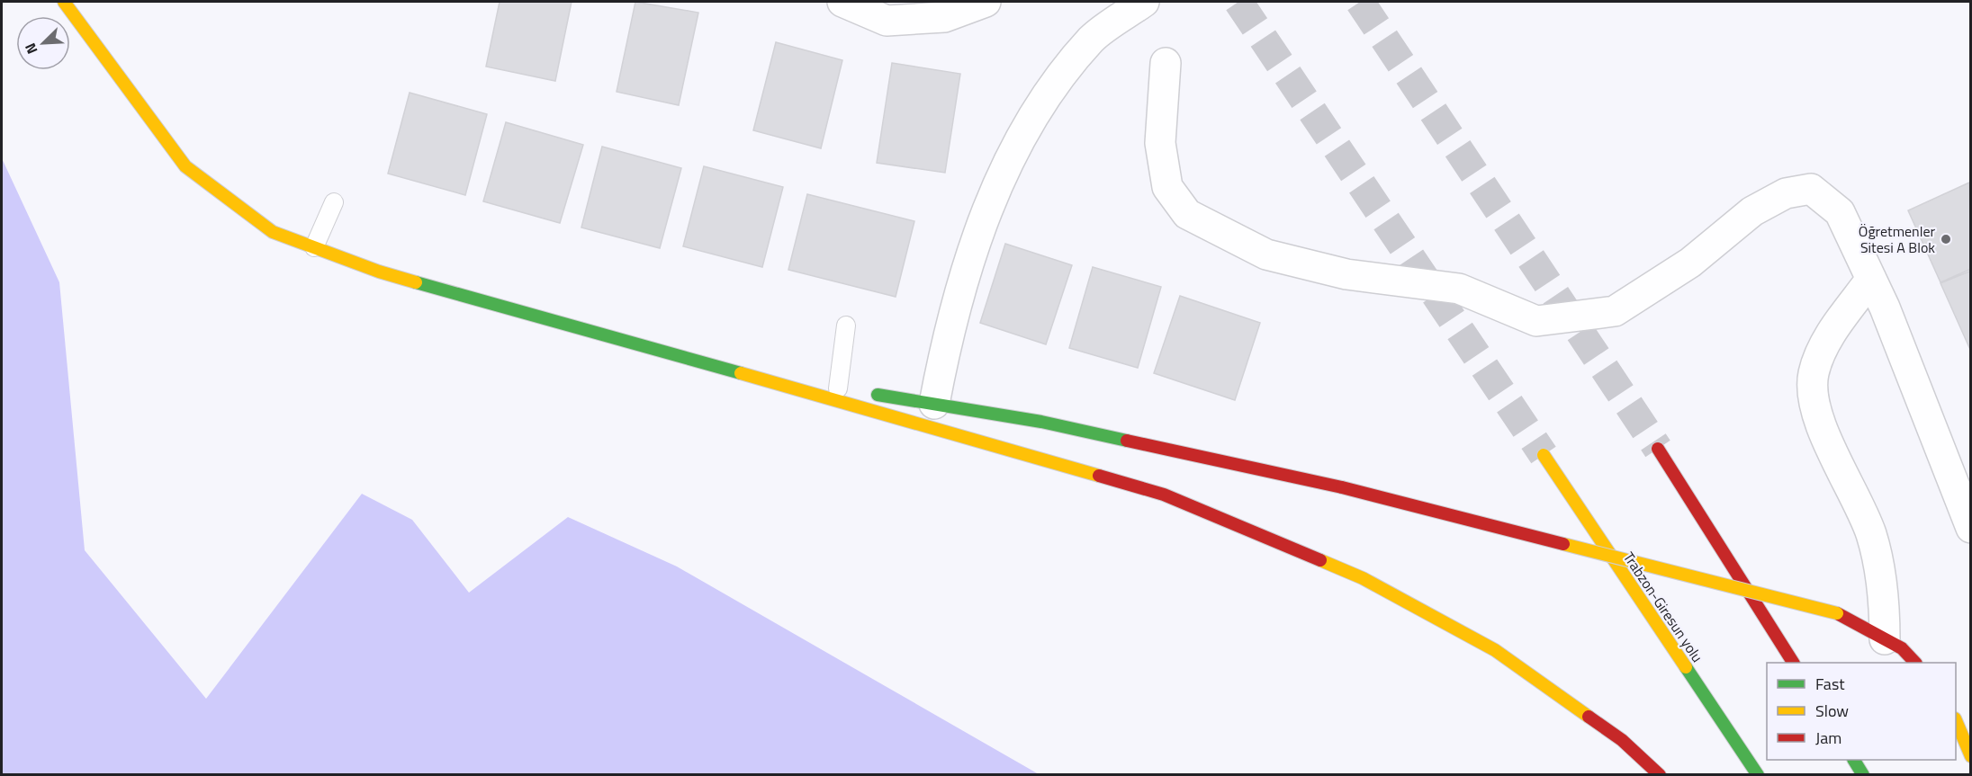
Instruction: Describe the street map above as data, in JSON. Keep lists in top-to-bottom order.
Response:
{
  "streets": {
    "main road": ["Trabzon-Giresun yolu"]
  },
  "places": ["Öğretmenler Sitesi A Blok"],
  "legend": ["Fast", "Slow", "Jam"],
  "north": "bottom left"
}
